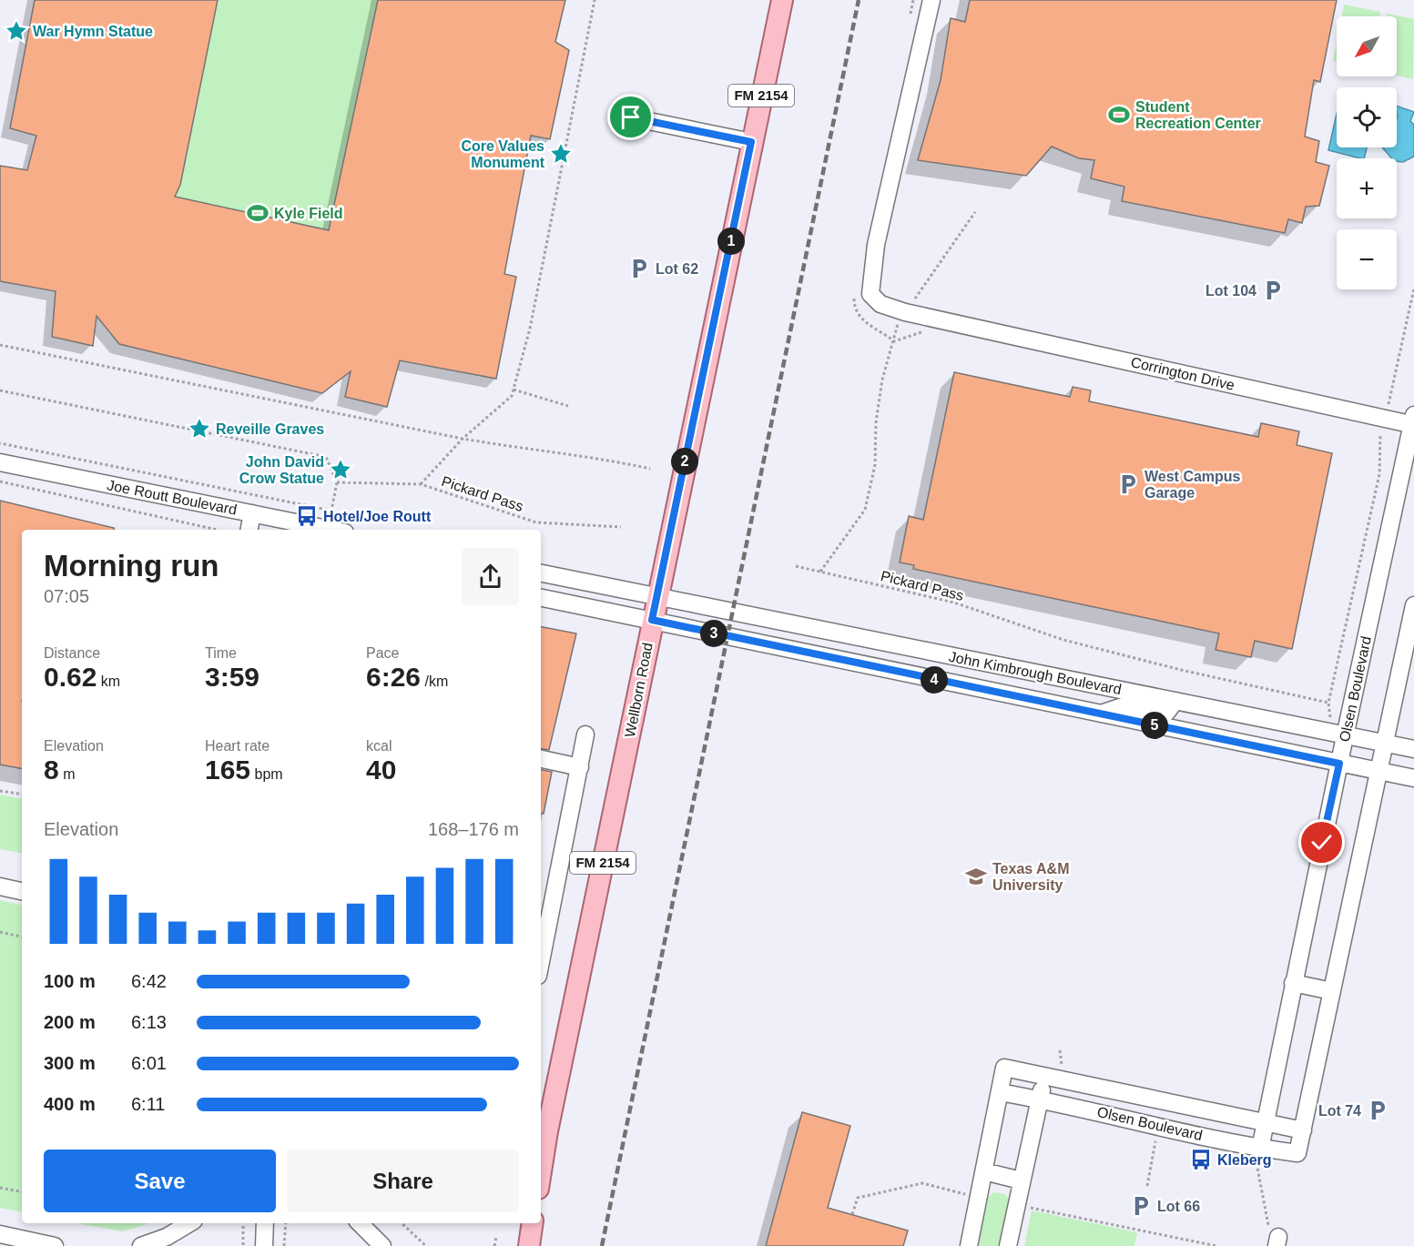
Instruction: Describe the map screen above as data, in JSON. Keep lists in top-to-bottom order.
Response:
{
  "streets": {
    "main road": ["FM 2154", "Wellborn Road"],
    "street": [
      "Corrington Drive",
      "Joe Routt Boulevard",
      "John Kimbrough Boulevard",
      "Olsen Boulevard"
    ],
    "path": ["Pickard Pass"]
  },
  "crossings": [
    ["Corrington Drive", "Olsen Boulevard"],
    ["John Kimbrough Boulevard", "Olsen Boulevard"],
    ["John Kimbrough Boulevard", "Wellborn Road"]
  ],
  "places": {
    "place": [
      "War Hymn Statue",
      "Core Values Monument",
      "Reveille Graves",
      "John David Crow Statue"
    ],
    "sports": ["Student Recreation Center", "Kyle Field"],
    "parking": [
      "Lot 62",
      "Lot 104",
      "West Campus Garage",
      "Lot 74",
      "Lot 66"
    ],
    "bus stop": ["Hotel/Joe Routt", "Kleberg"],
    "school or university": ["Texas A&M University"]
  },
  "north": "bottom left",
  "page": {
    "map_buttons": ["+", "−"],
    "pins": [
      "1",
      "2",
      "3",
      "4",
      "5"
    ],
    "heading": ["Morning run", "07:05"],
    "stats": [
      ["Distance", "0.62 km"],
      ["Time", "3:59"],
      ["Pace", "6:26 /km"],
      ["Elevation", "8 m"],
      ["Heart rate", "165 bpm"],
      ["kcal", "40"]
    ],
    "chart": ["Elevation", "168–176 m"],
    "list": [
      {
        "name": "100 m",
        "note": "6:42"
      },
      {
        "name": "200 m",
        "note": "6:13"
      },
      {
        "name": "300 m",
        "note": "6:01"
      },
      {
        "name": "400 m",
        "note": "6:11"
      }
    ],
    "buttons": ["Save", "Share"]
  }
}
